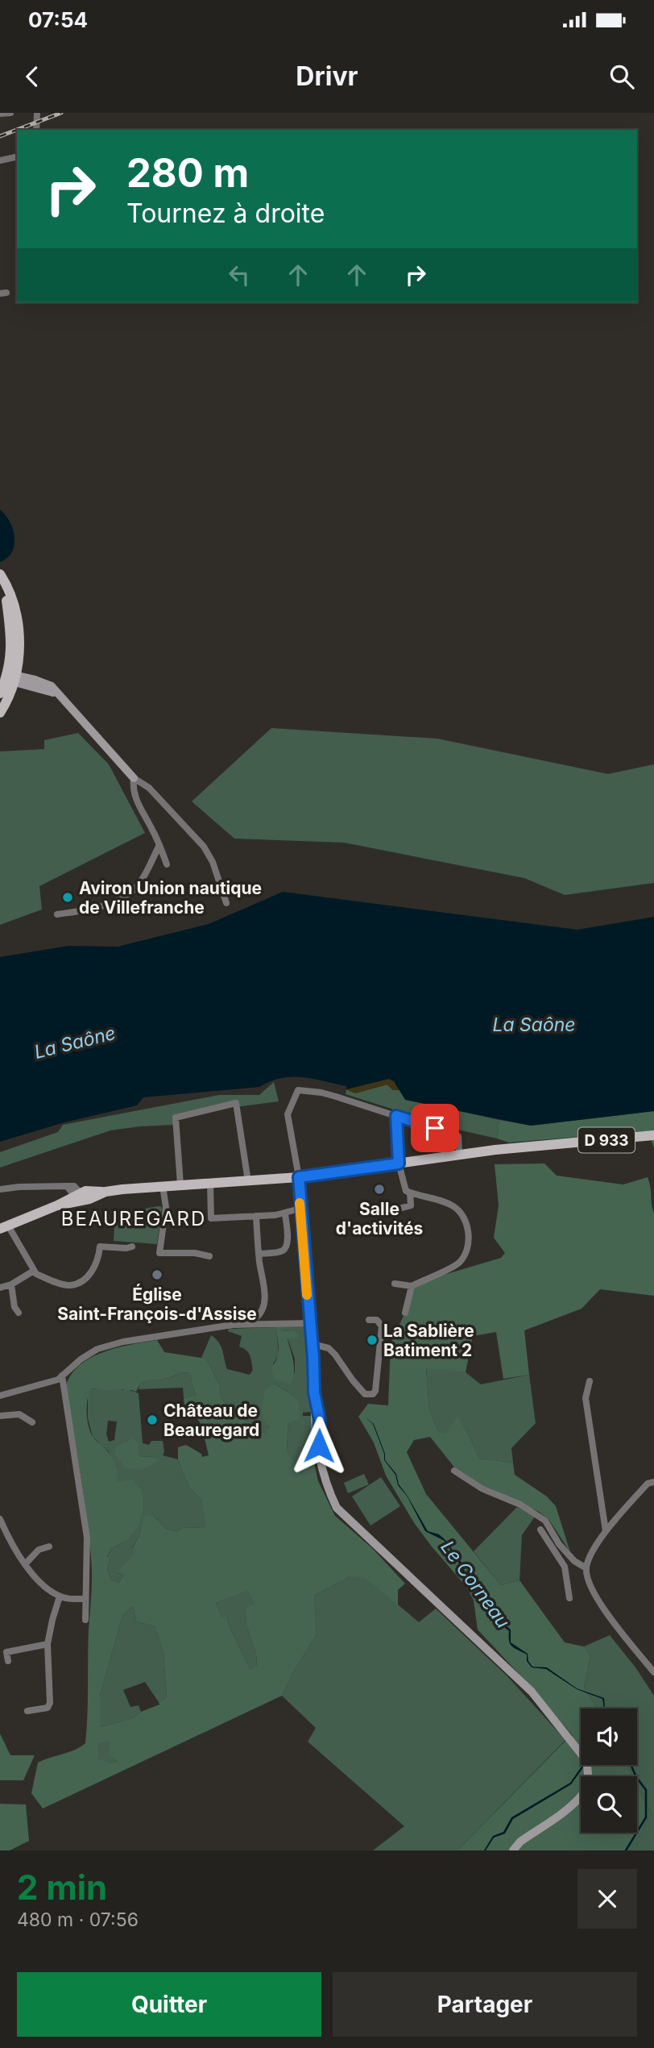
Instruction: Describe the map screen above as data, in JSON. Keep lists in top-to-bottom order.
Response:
{
  "streets": {
    "main road": ["D 933"]
  },
  "districts": ["BEAUREGARD"],
  "water": ["La Saône", "Le Corneau"],
  "places": [
    "Aviron Union nautique de Villefranche",
    "Salle d'activités",
    "Église Saint-François-d'Assise",
    "La Sablière Batiment 2",
    "Château de Beauregard"
  ],
  "page": {
    "status": "07:54",
    "header": "Drivr",
    "turn": ["280 m", "Tournez à droite"],
    "heading": ["2 min", "480 m · 07:56"],
    "buttons": ["Quitter", "Partager"]
  }
}
